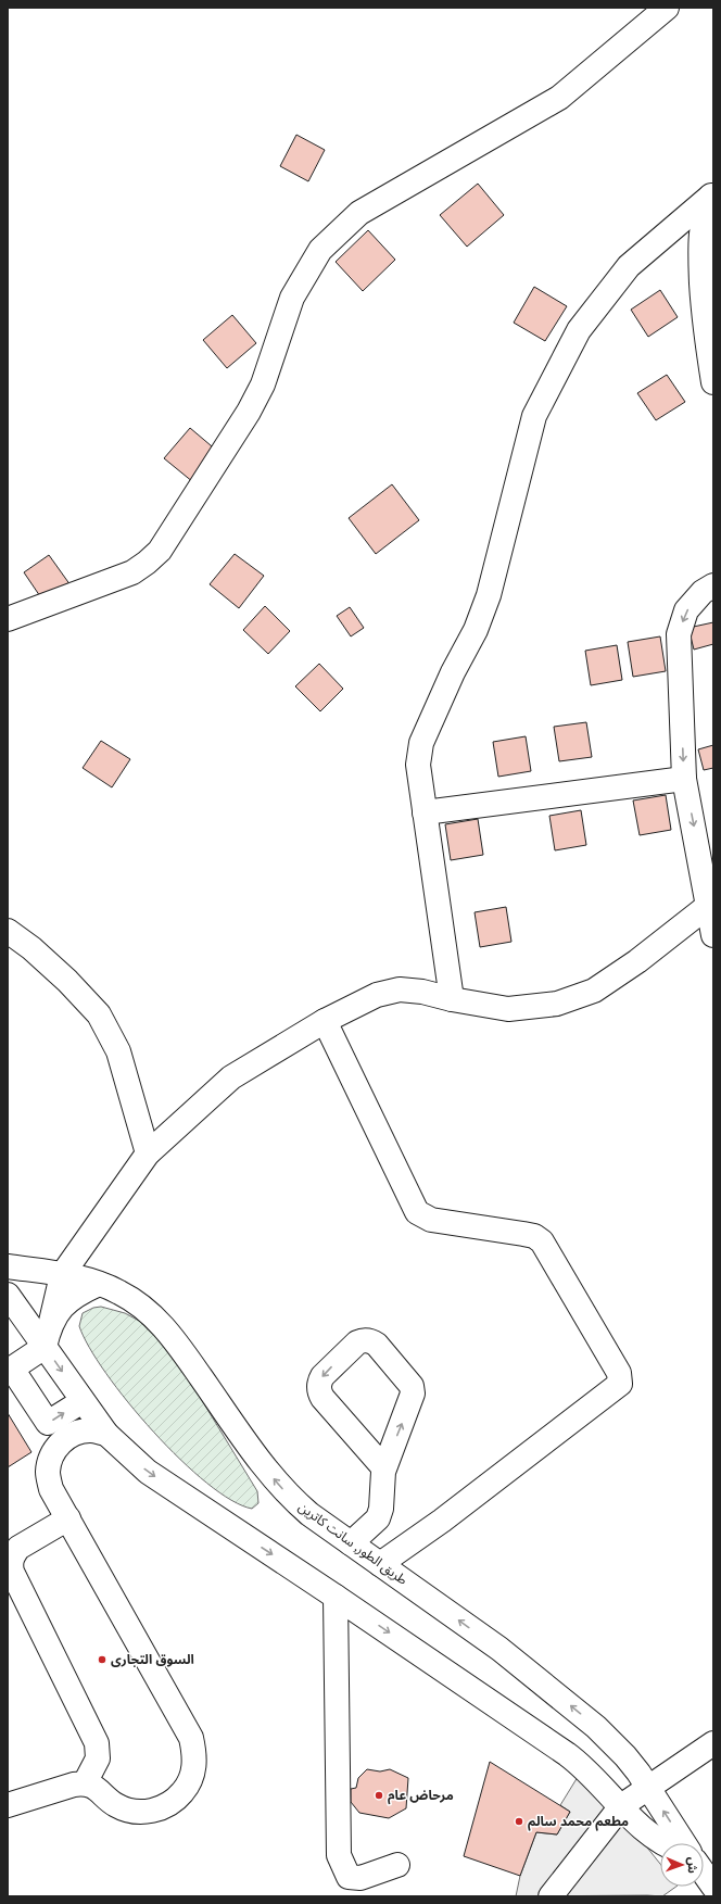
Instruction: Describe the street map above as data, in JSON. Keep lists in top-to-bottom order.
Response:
{
  "streets": {
    "street": ["طريق الطور, سانت كاترين"]
  },
  "places": ["السوق التجارى", "مرحاض عام", "مطعم محمد سالم"],
  "north": "right"
}
